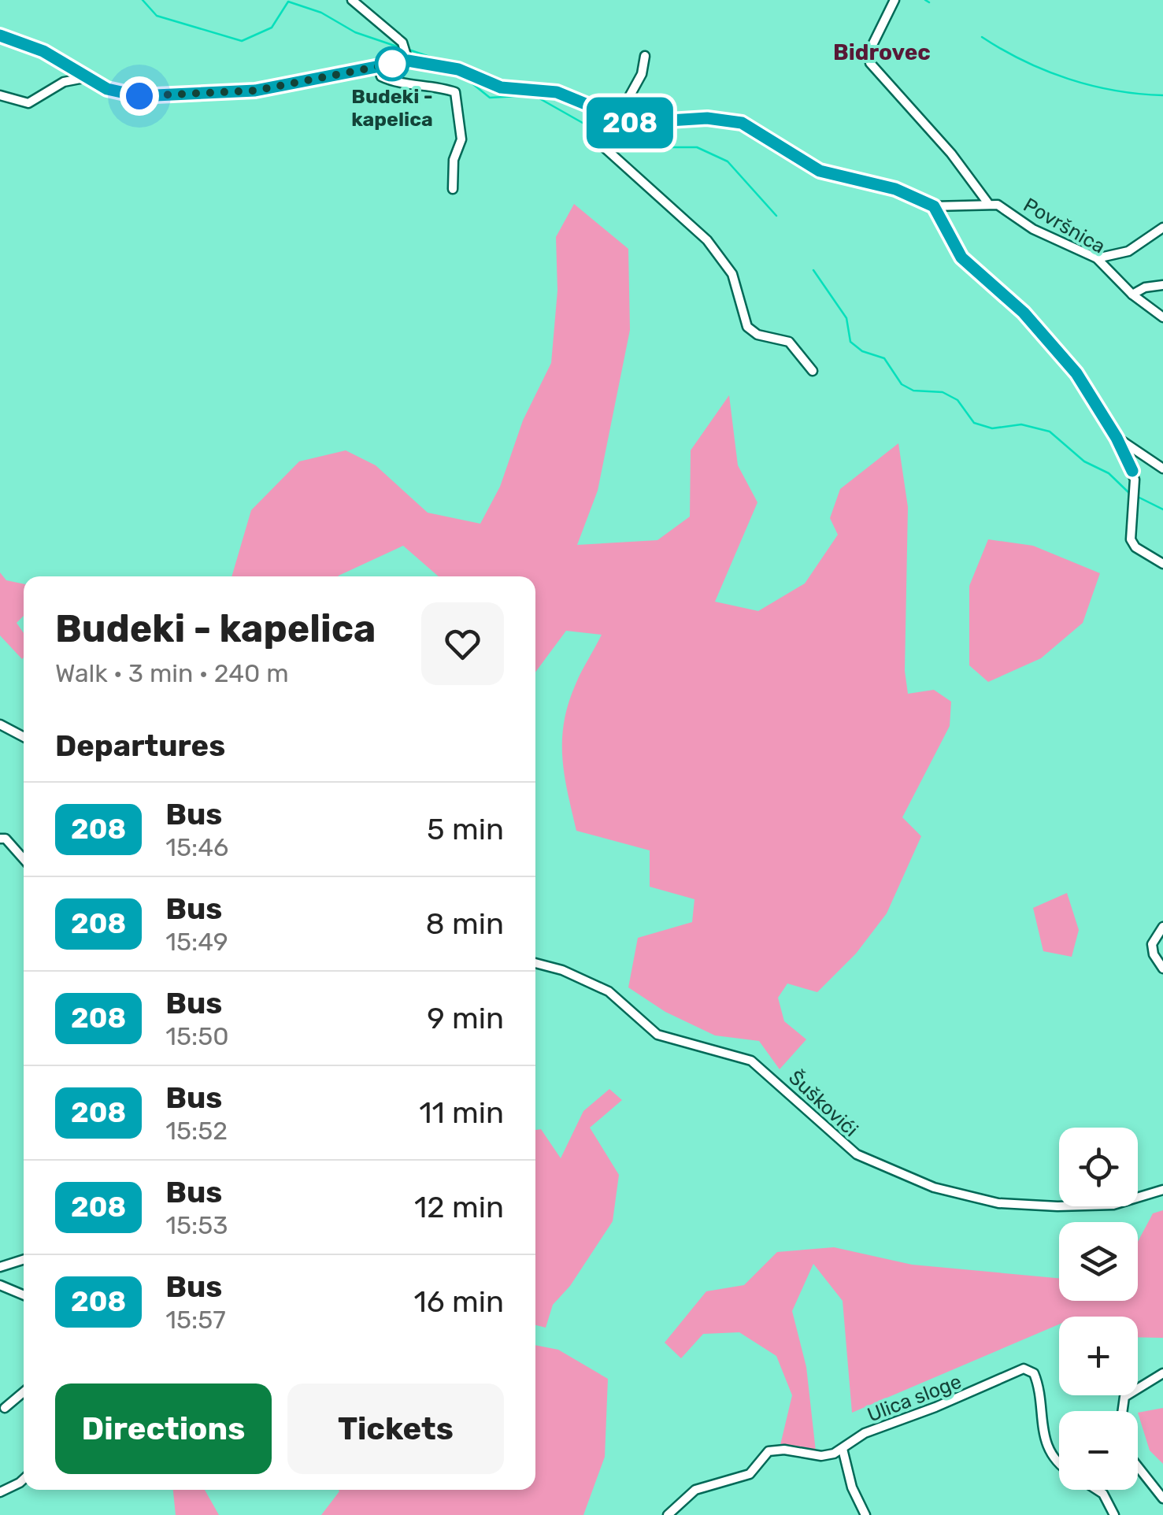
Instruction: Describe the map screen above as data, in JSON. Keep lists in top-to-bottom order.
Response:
{
  "streets": {
    "street": ["Površnica", "Šuškovići", "Ulica sloge"]
  },
  "districts": ["Bidrovec"],
  "places": ["Budeki - kapelica"],
  "lines": ["bus line 208"],
  "page": {
    "on_map": "208",
    "heading": [
      ["Budeki - kapelica", "Walk · 3 min · 240 m"],
      "Departures"
    ],
    "list": [
      {
        "mark": "208",
        "name": "Bus",
        "note": "15:46",
        "value": "5 min"
      },
      {
        "mark": "208",
        "name": "Bus",
        "note": "15:49",
        "value": "8 min"
      },
      {
        "mark": "208",
        "name": "Bus",
        "note": "15:50",
        "value": "9 min"
      },
      {
        "mark": "208",
        "name": "Bus",
        "note": "15:52",
        "value": "11 min"
      },
      {
        "mark": "208",
        "name": "Bus",
        "note": "15:53",
        "value": "12 min"
      },
      {
        "mark": "208",
        "name": "Bus",
        "note": "15:57",
        "value": "16 min"
      }
    ],
    "map_buttons": ["+", "−"],
    "buttons": ["Directions", "Tickets"]
  }
}
